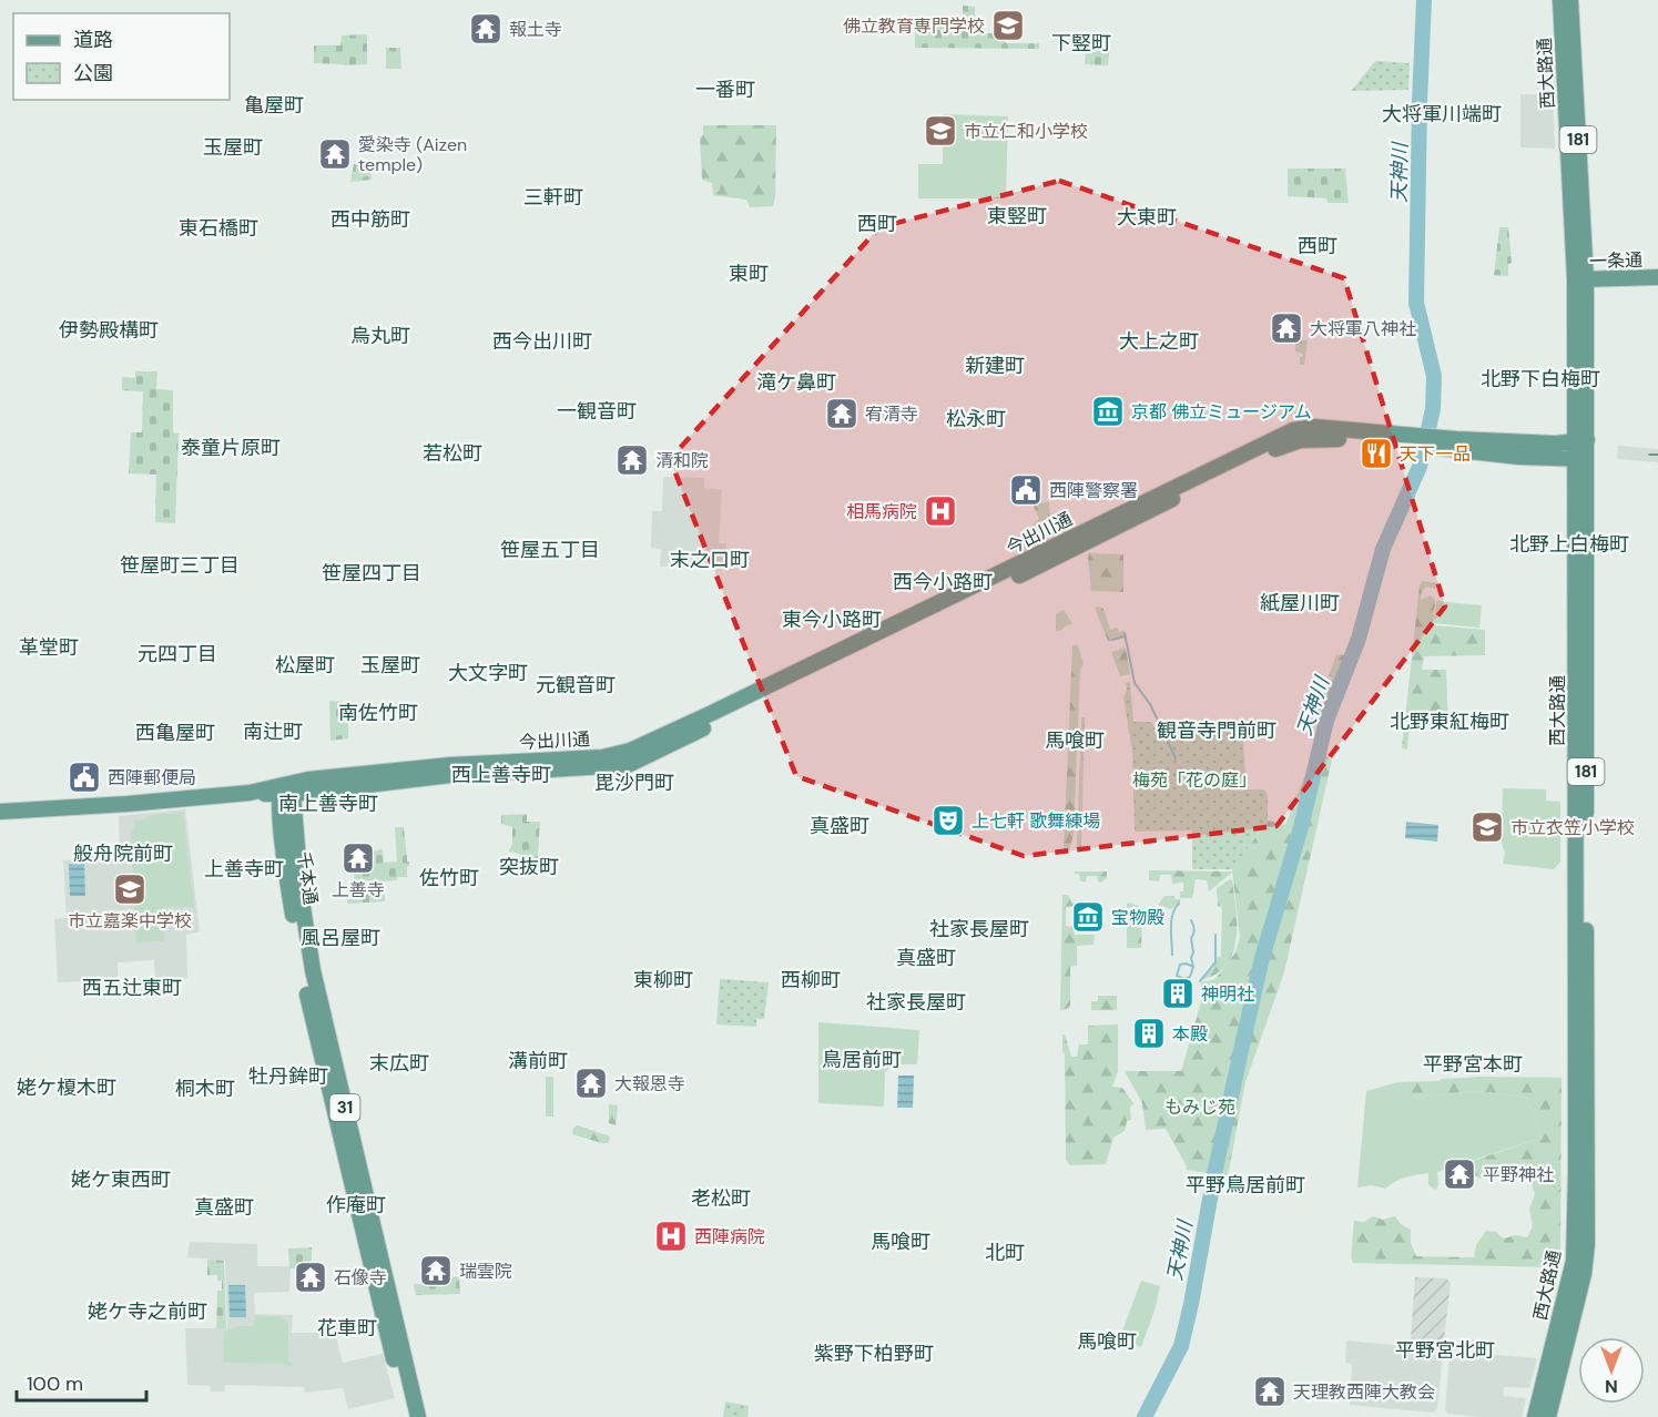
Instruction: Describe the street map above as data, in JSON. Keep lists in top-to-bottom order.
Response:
{
  "streets": {
    "main road": [
      "西大路通",
      "181",
      "一条通",
      "今出川通",
      "千本通",
      "31"
    ]
  },
  "crossings": [
    ["西大路通", "一条通"],
    ["西大路通", "今出川通"],
    ["今出川通", "千本通"]
  ],
  "districts": [
    "下竪町",
    "一番町",
    "亀屋町",
    "大将軍川端町",
    "玉屋町",
    "三軒町",
    "東竪町",
    "大東町",
    "西中筋町",
    "西町",
    "東石橋町",
    "西町",
    "東町",
    "伊勢殿構町",
    "烏丸町",
    "西今出川町",
    "大上之町",
    "新建町",
    "北野下白梅町",
    "滝ケ鼻町",
    "一観音町",
    "松永町",
    "泰童片原町",
    "若松町",
    "北野上白梅町",
    "笹屋五丁目",
    "末之口町",
    "笹屋町三丁目",
    "笹屋四丁目",
    "西今小路町",
    "紙屋川町",
    "東今小路町",
    "革堂町",
    "元四丁目",
    "松屋町",
    "玉屋町",
    "大文字町",
    "元観音町",
    "南佐竹町",
    "北野東紅梅町",
    "観音寺門前町",
    "南辻町",
    "西亀屋町",
    "馬喰町",
    "西上善寺町",
    "毘沙門町",
    "南上善寺町",
    "真盛町",
    "般舟院前町",
    "突抜町",
    "上善寺町",
    "佐竹町",
    "社家長屋町",
    "風呂屋町",
    "真盛町",
    "東柳町",
    "西柳町",
    "西五辻東町",
    "社家長屋町",
    "鳥居前町",
    "溝前町",
    "末広町",
    "平野宮本町",
    "牡丹鉾町",
    "姥ケ榎木町",
    "桐木町",
    "姥ケ東西町",
    "平野鳥居前町",
    "老松町",
    "作庵町",
    "真盛町",
    "馬喰町",
    "北町",
    "姥ケ寺之前町",
    "花車町",
    "馬喰町",
    "平野宮北町",
    "紫野下柏野町"
  ],
  "water": ["天神川"],
  "parks": ["梅苑「花の庭」", "もみじ苑"],
  "places": {
    "school or university": [
      "佛立教育専門学校",
      "市立仁和小学校",
      "市立衣笠小学校",
      "市立嘉楽中学校"
    ],
    "temple": [
      "報土寺",
      "愛染寺 (Aizen temple)",
      "大将軍八神社",
      "宥清寺",
      "清和院",
      "上善寺",
      "大報恩寺",
      "平野神社",
      "瑞雲院",
      "石像寺",
      "天理教西陣大教会"
    ],
    "museum": ["京都 佛立ミュージアム", "宝物殿"],
    "restaurant": ["天下一品"],
    "public building": ["西陣警察署", "西陣郵便局"],
    "hospital": ["相馬病院", "西陣病院"],
    "theatre": ["上七軒 歌舞練場"],
    "building": ["神明社", "本殿"]
  },
  "legend": ["道路", "公園"],
  "scale_bar": "100 m",
  "north": "bottom"
}
